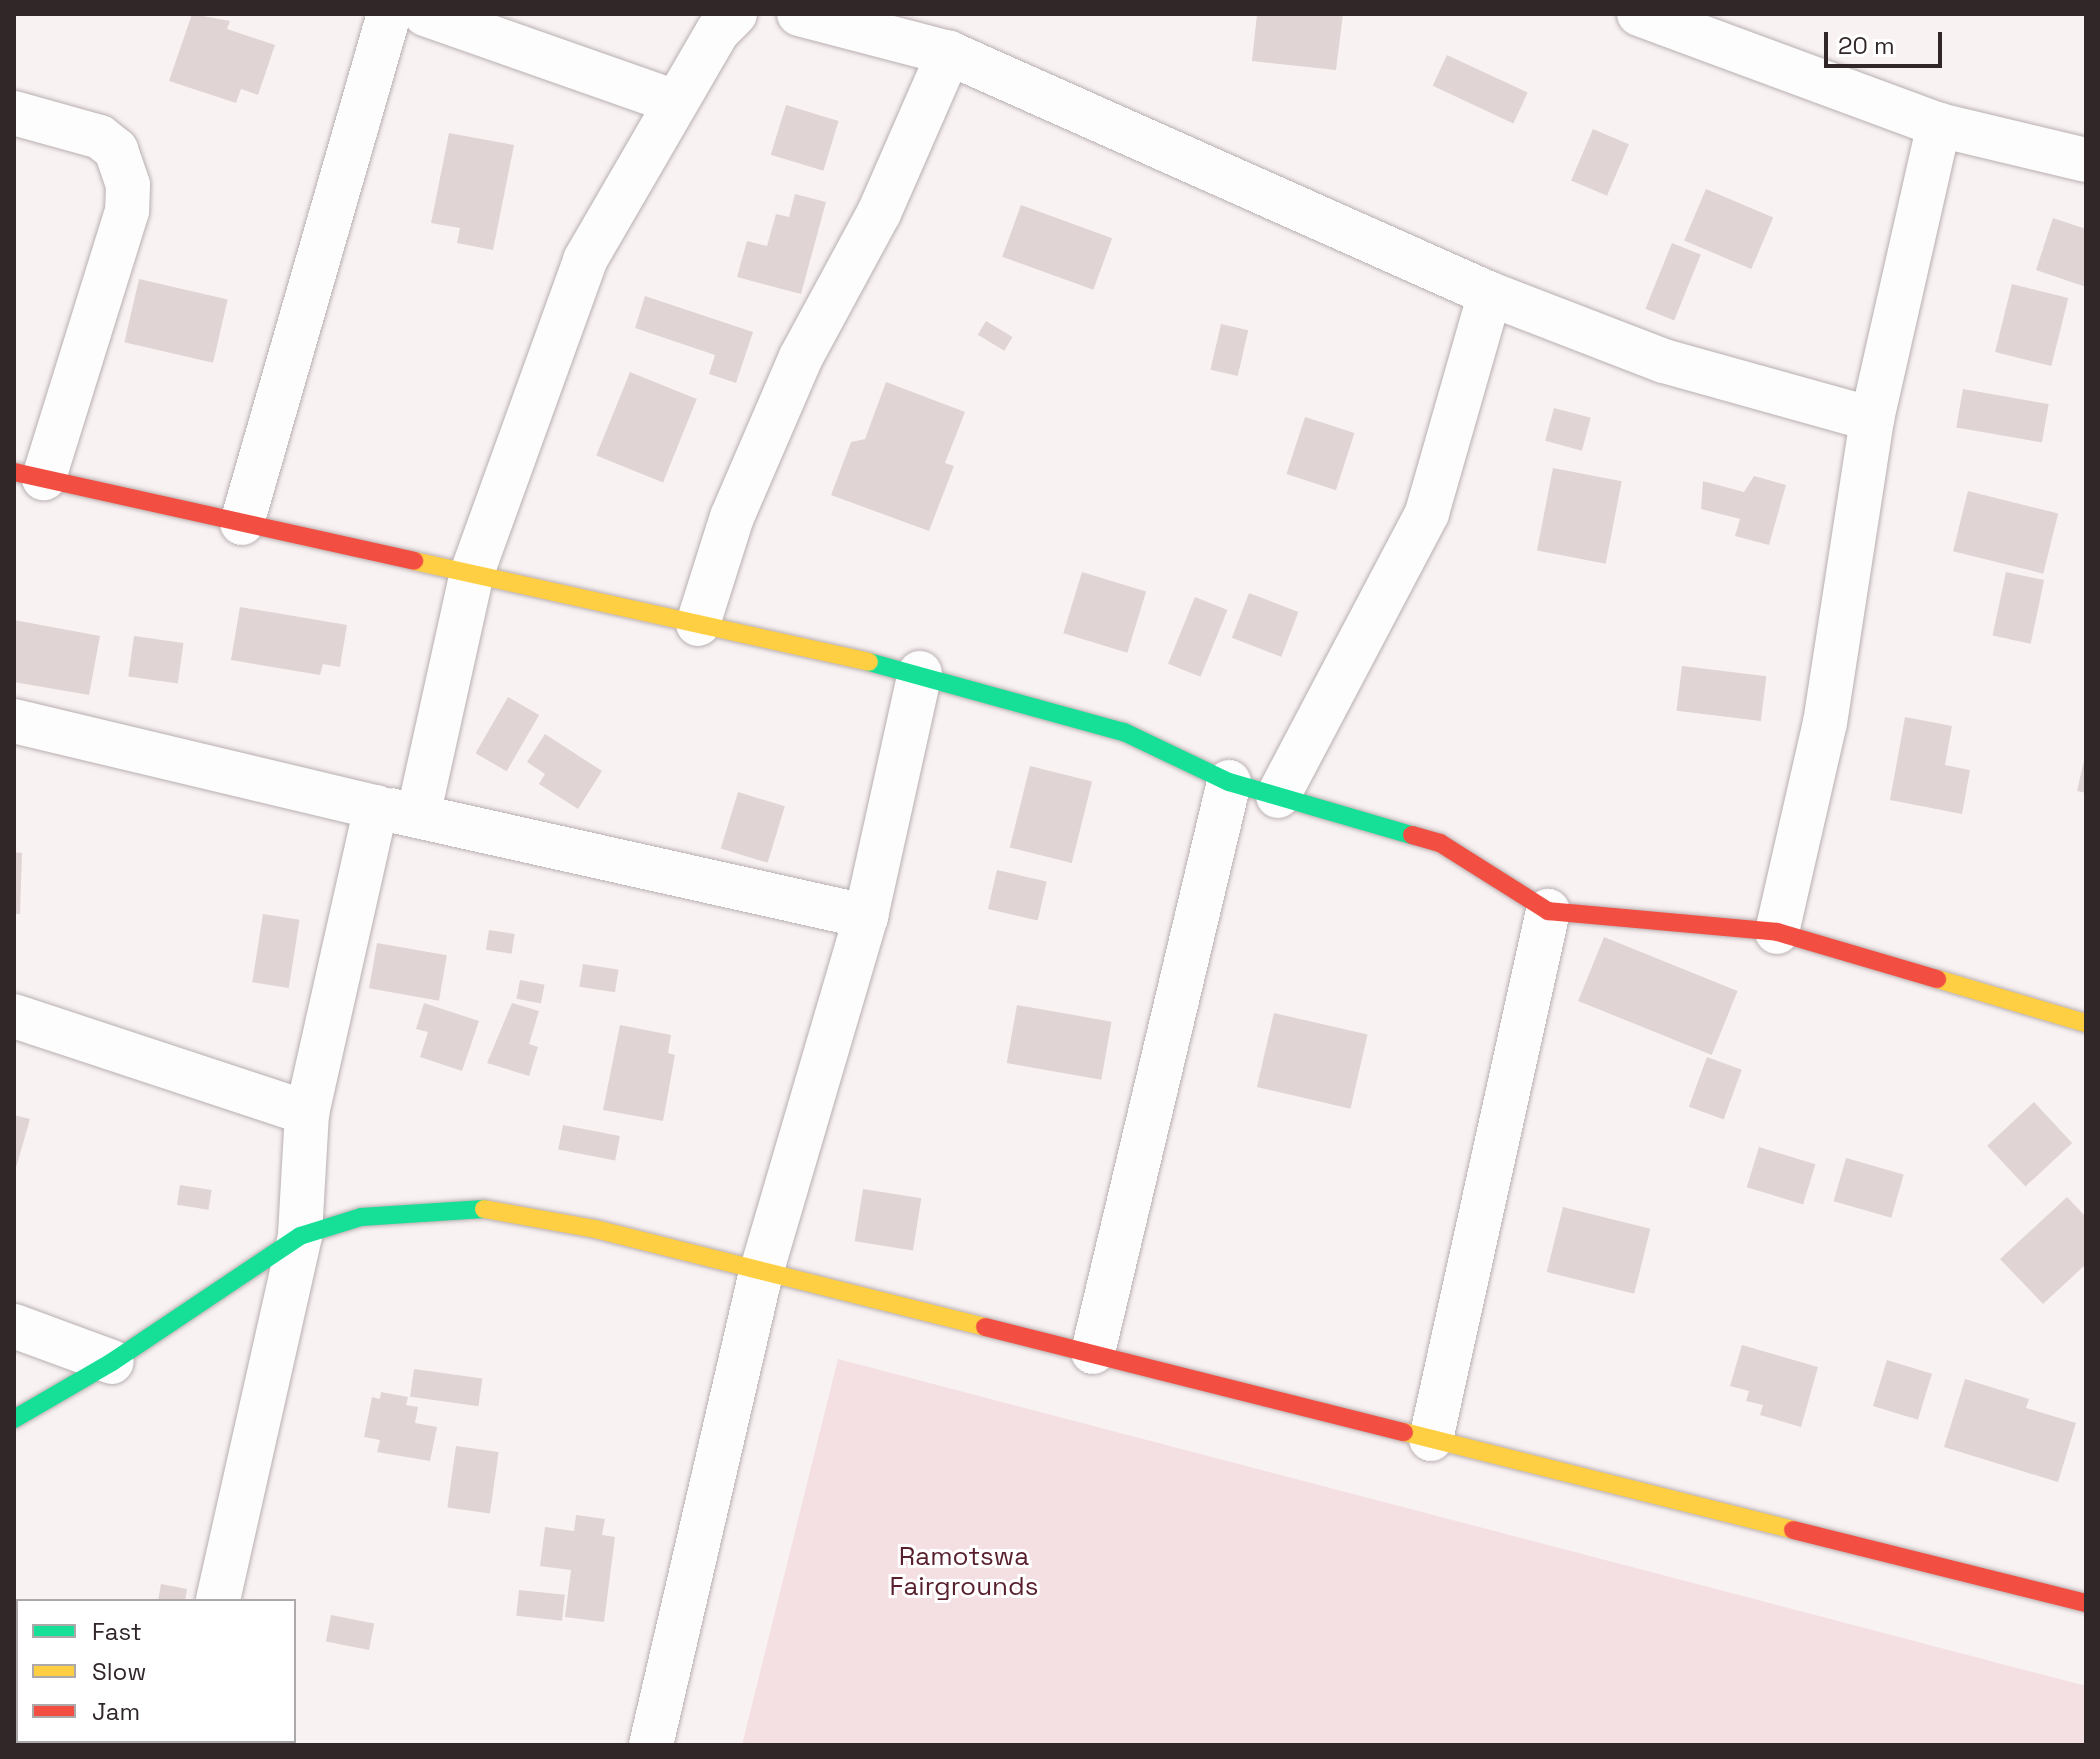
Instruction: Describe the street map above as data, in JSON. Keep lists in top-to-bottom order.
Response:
{
  "parks": ["Ramotswa Fairgrounds"],
  "legend": ["Fast", "Slow", "Jam"],
  "scale_bar": "20 m"
}
